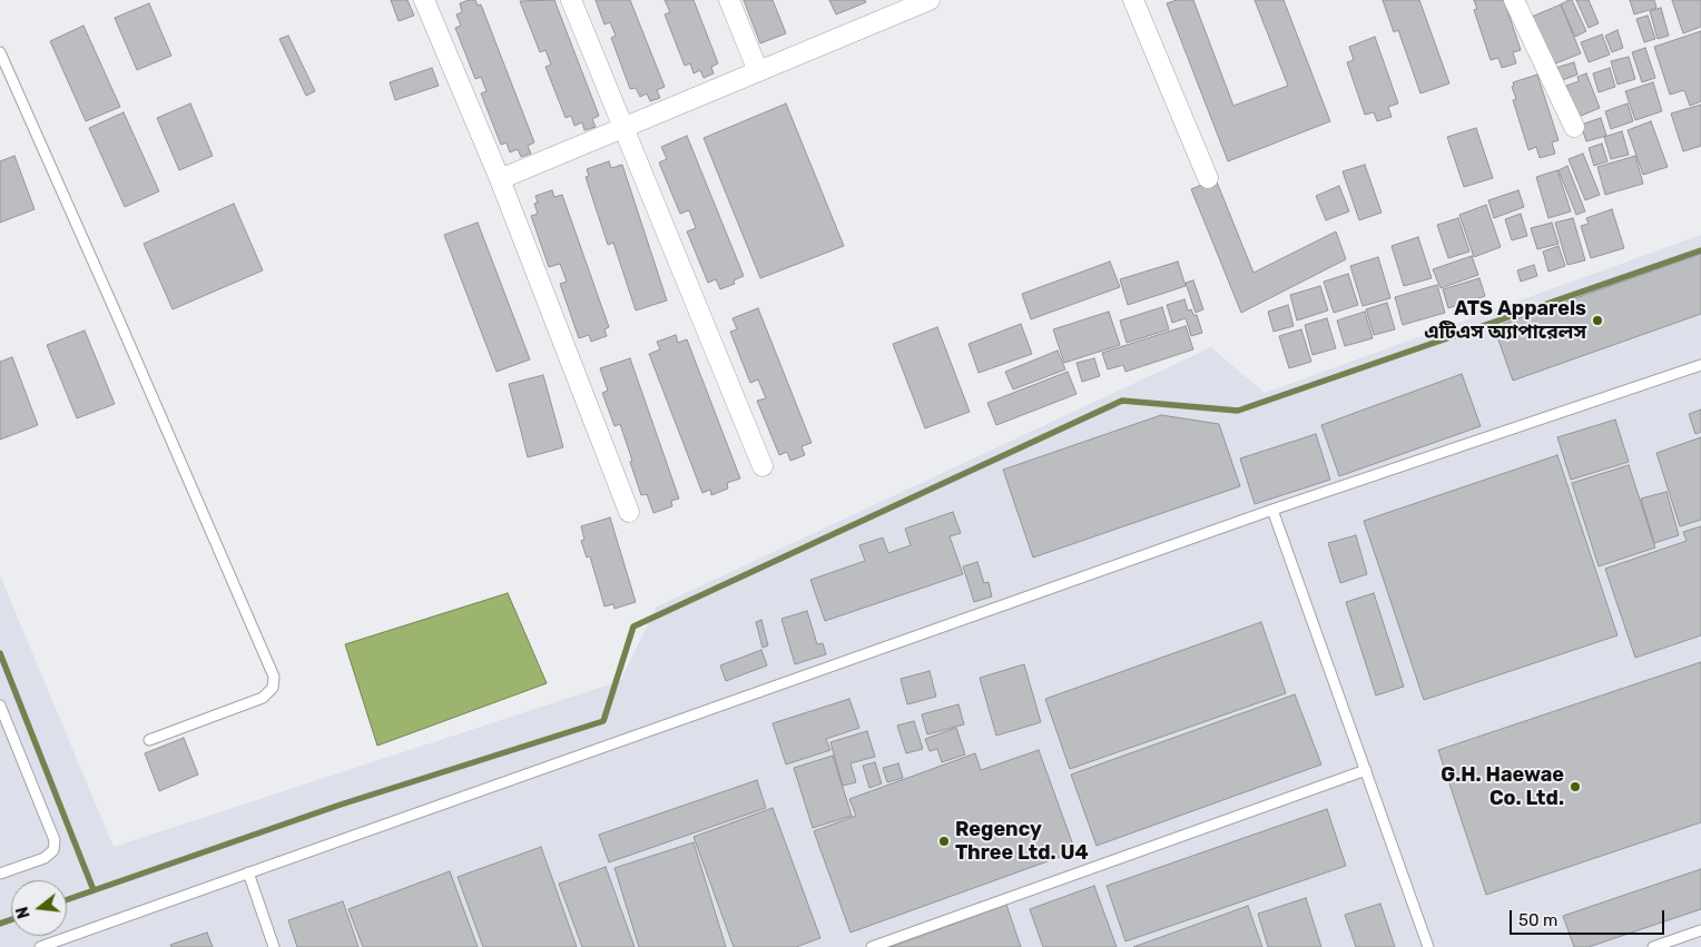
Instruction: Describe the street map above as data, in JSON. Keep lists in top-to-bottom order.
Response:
{
  "places": ["ATS Apparels এটিএস অ্যাপারেলস", "G.H. Haewae Co. Ltd.", "Regency Three Ltd. U4"],
  "scale_bar": "50 m",
  "north": "left"
}
